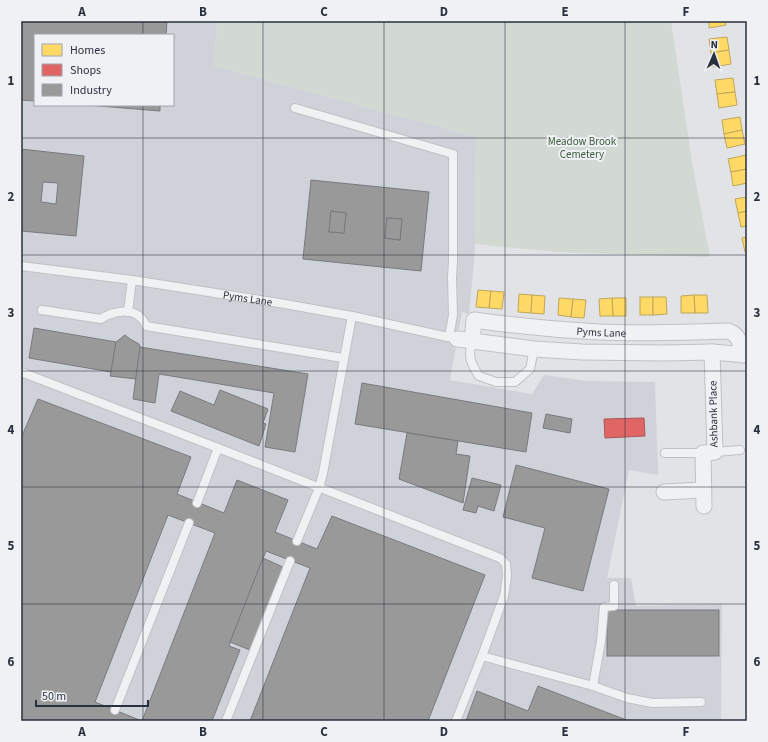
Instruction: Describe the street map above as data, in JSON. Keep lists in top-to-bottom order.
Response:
{
  "streets": {
    "street": ["Pyms Lane", "Ashbank Place"]
  },
  "crossings": [
    ["Pyms Lane", "Ashbank Place"]
  ],
  "parks": ["Meadow Brook Cemetery"],
  "legend": ["Homes", "Shops", "Industry"],
  "scale_bar": "50 m",
  "north": "top",
  "grid": {
    "columns": [
      "A",
      "B",
      "C",
      "D",
      "E",
      "F"
    ],
    "rows": [
      "1",
      "2",
      "3",
      "4",
      "5",
      "6"
    ]
  }
}
